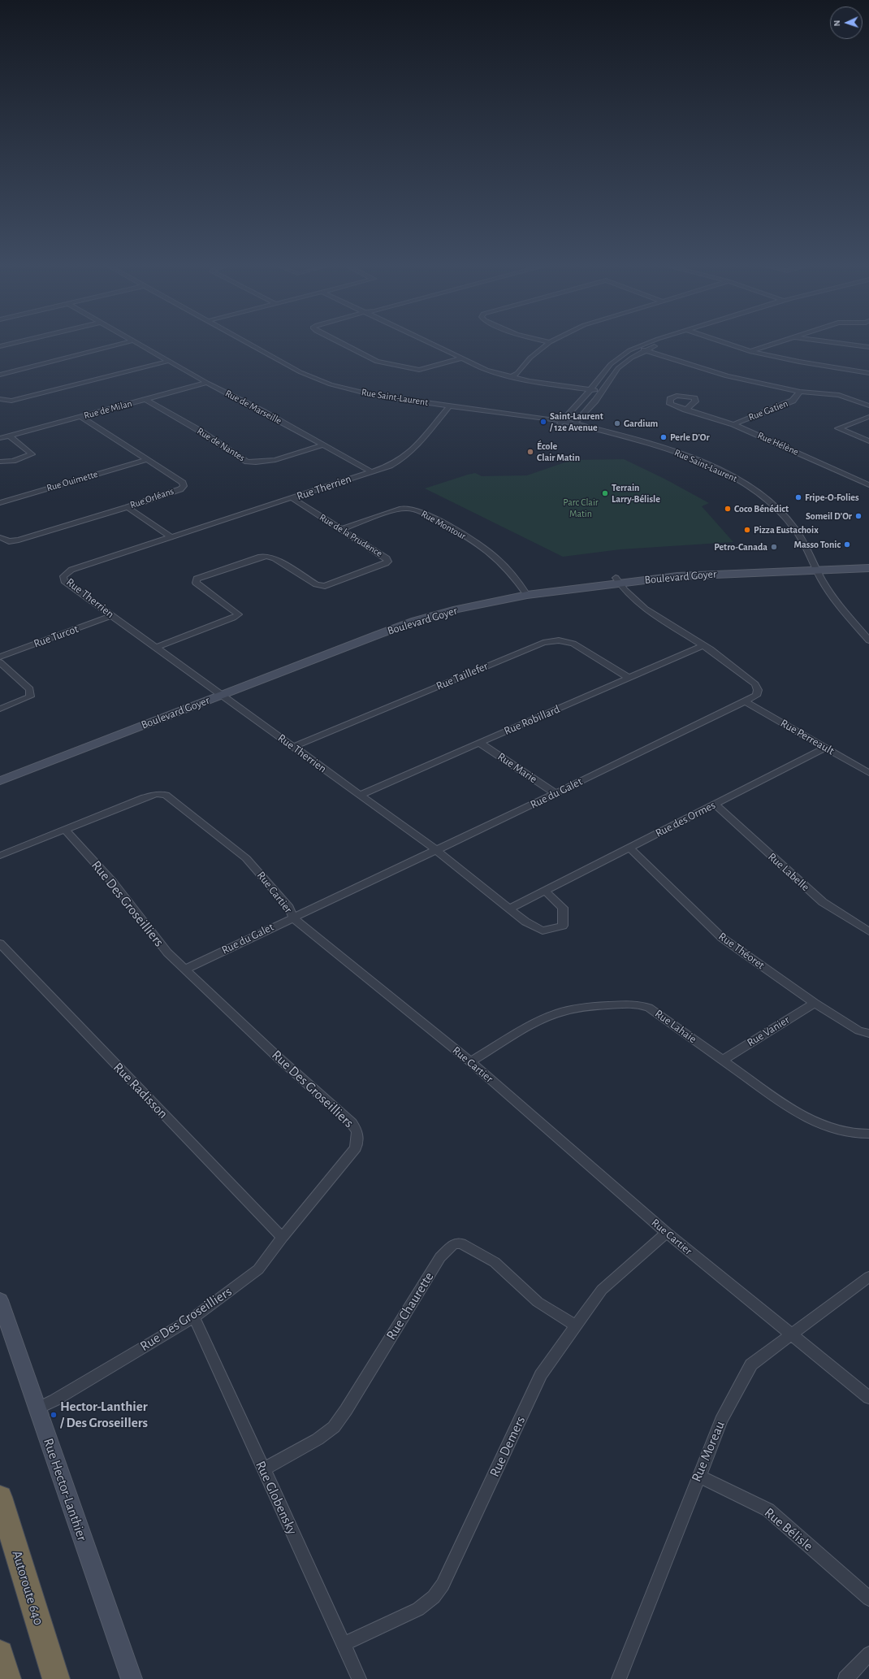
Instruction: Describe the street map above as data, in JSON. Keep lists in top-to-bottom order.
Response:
{
  "streets": {
    "highway": ["Autoroute 640"],
    "street": [
      "Rue Saint-Laurent",
      "Rue de Marseille",
      "Rue de Milan",
      "Rue Gatien",
      "Rue Hélène",
      "Rue de Nantes",
      "Rue Ouimette",
      "Rue Therrien",
      "Rue Orléans",
      "Rue Montour",
      "Rue de la Prudence",
      "Boulevard Goyer",
      "Rue Turcot",
      "Rue Taillefer",
      "Rue Robillard",
      "Rue Perreault",
      "Rue Marie",
      "Rue du Galet",
      "Rue des Ormes",
      "Rue Labelle",
      "Rue Cartier",
      "Rue Des Groseilliers",
      "Rue Théoret",
      "Rue Lahaie",
      "Rue Vanier",
      "Rue Radisson",
      "Rue Chaurette",
      "Rue Demers",
      "Rue Moreau",
      "Rue Hector-Lanthier",
      "Rue Globensky",
      "Rue Bélisle"
    ]
  },
  "crossings": [
    ["Rue Saint-Laurent", "Rue Therrien"],
    ["Rue Saint-Laurent", "Boulevard Goyer"],
    ["Rue de Marseille", "Rue de Milan"],
    ["Rue de Marseille", "Rue de Nantes"],
    ["Rue de Marseille", "Rue Therrien"],
    ["Rue de Milan", "Rue de Nantes"],
    ["Rue de Milan", "Rue Orléans"],
    ["Rue Gatien", "Rue Hélène"],
    ["Rue Ouimette", "Rue Orléans"],
    ["Rue Therrien", "Rue de la Prudence"],
    ["Rue Therrien", "Boulevard Goyer"],
    ["Rue Therrien", "Rue Turcot"],
    ["Rue Therrien", "Rue Taillefer"],
    ["Rue Therrien", "Rue Robillard"],
    ["Rue Therrien", "Rue du Galet"],
    ["Rue Montour", "Rue de la Prudence"],
    ["Rue Montour", "Boulevard Goyer"],
    ["Boulevard Goyer", "Rue du Galet"],
    ["Rue Taillefer", "Rue Robillard"],
    ["Rue Robillard", "Rue Marie"],
    ["Rue Robillard", "Rue du Galet"],
    ["Rue Perreault", "Rue du Galet"],
    ["Rue Perreault", "Rue des Ormes"],
    ["Rue Marie", "Rue du Galet"],
    ["Rue du Galet", "Rue Cartier"],
    ["Rue du Galet", "Rue Des Groseilliers"],
    ["Rue des Ormes", "Rue Labelle"],
    ["Rue des Ormes", "Rue Théoret"],
    ["Rue Cartier", "Rue Des Groseilliers"],
    ["Rue Cartier", "Rue Lahaie"],
    ["Rue Cartier", "Rue Demers"],
    ["Rue Cartier", "Rue Moreau"],
    ["Rue Des Groseilliers", "Rue Radisson"],
    ["Rue Des Groseilliers", "Rue Hector-Lanthier"],
    ["Rue Des Groseilliers", "Rue Globensky"],
    ["Rue Théoret", "Rue Vanier"],
    ["Rue Lahaie", "Rue Vanier"],
    ["Rue Chaurette", "Rue Demers"],
    ["Rue Chaurette", "Rue Globensky"],
    ["Rue Demers", "Rue Globensky"],
    ["Rue Moreau", "Rue Bélisle"]
  ],
  "parks": ["Parc Clair Matin"],
  "places": [
    "Saint-Laurent / 12e Avenue",
    "Gardium",
    "Perle D'Or",
    "École Clair Matin",
    "Terrain Larry-Bélisle",
    "Fripe-O-Folies",
    "Coco Bénédict",
    "Someil D'Or",
    "Pizza Eustachoix",
    "Masso Tonic",
    "Petro-Canada",
    "Hector-Lanthier / Des Groseillers"
  ],
  "north": "left"
}
